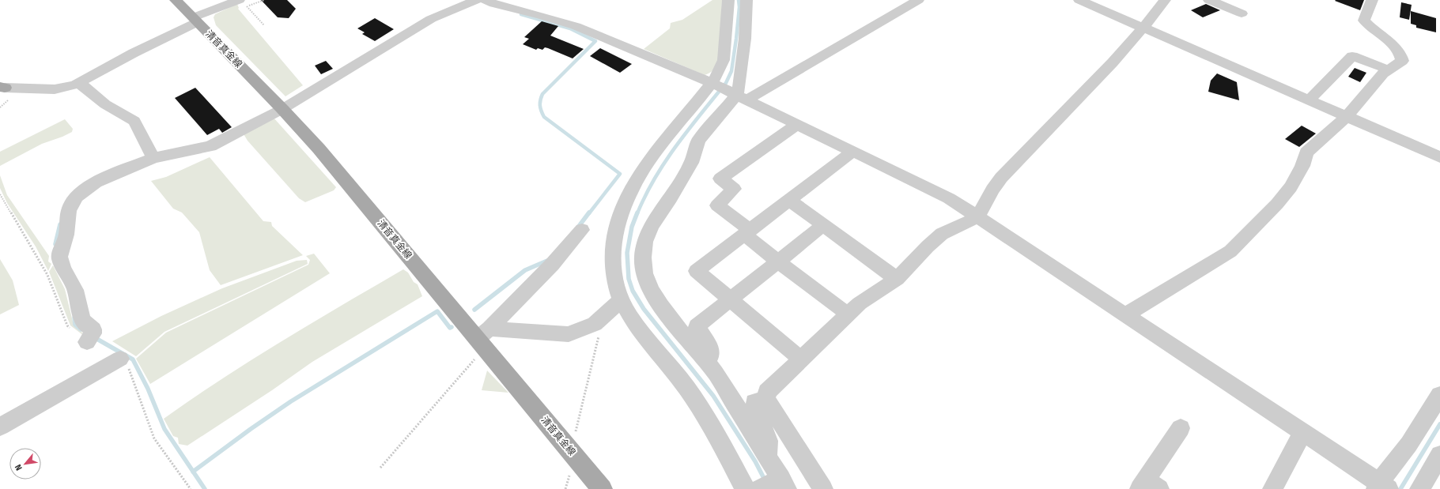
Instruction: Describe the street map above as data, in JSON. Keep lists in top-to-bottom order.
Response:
{
  "streets": {
    "main road": ["清音真金線"]
  },
  "north": "bottom left"
}
